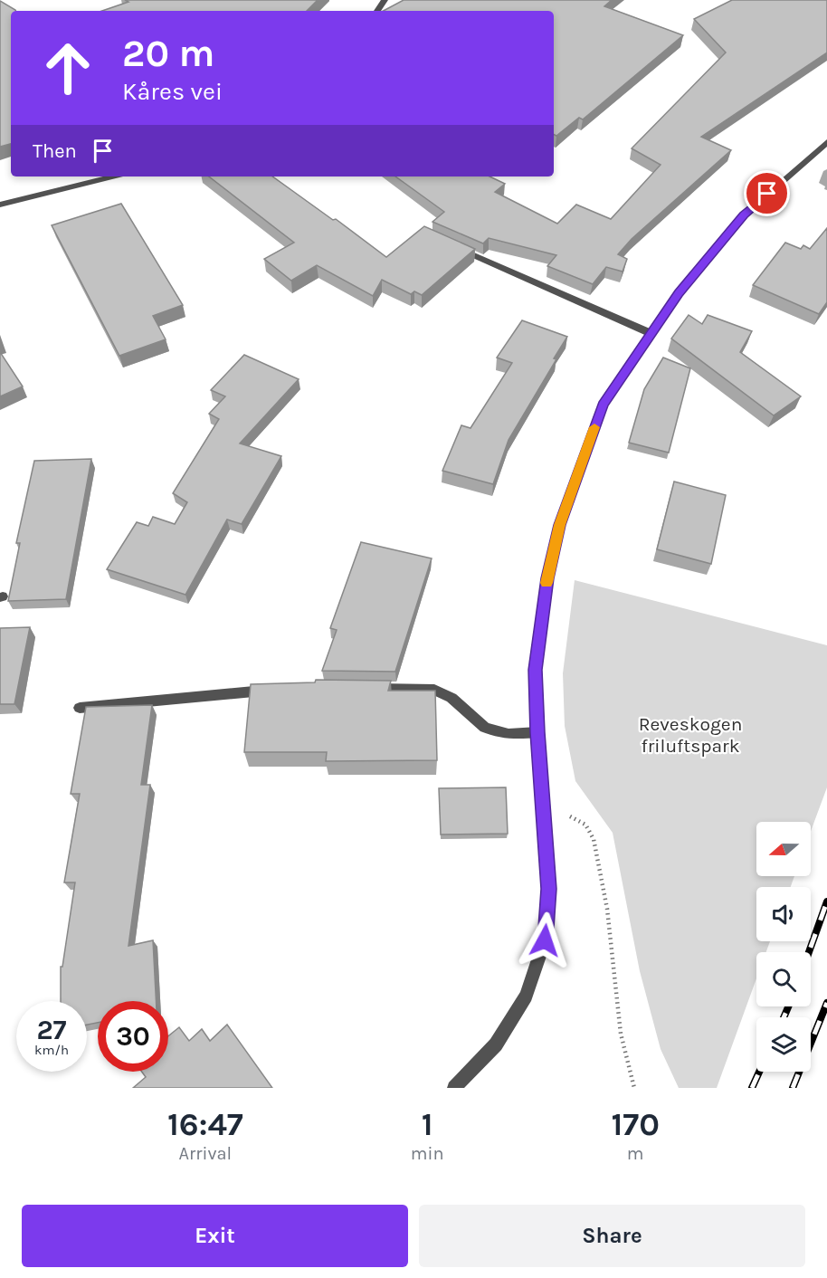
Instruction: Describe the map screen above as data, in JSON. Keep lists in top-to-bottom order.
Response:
{
  "parks": ["Reveskogen friluftspark"],
  "north": "left",
  "page": {
    "turn": ["20 m", "Kåres vei"],
    "then": "Then",
    "speed": "27 km/h",
    "limit": "30",
    "eta": [
      "16:47",
      "Arrival",
      "1",
      "min",
      "170",
      "m"
    ],
    "buttons": ["Exit", "Share"]
  }
}
